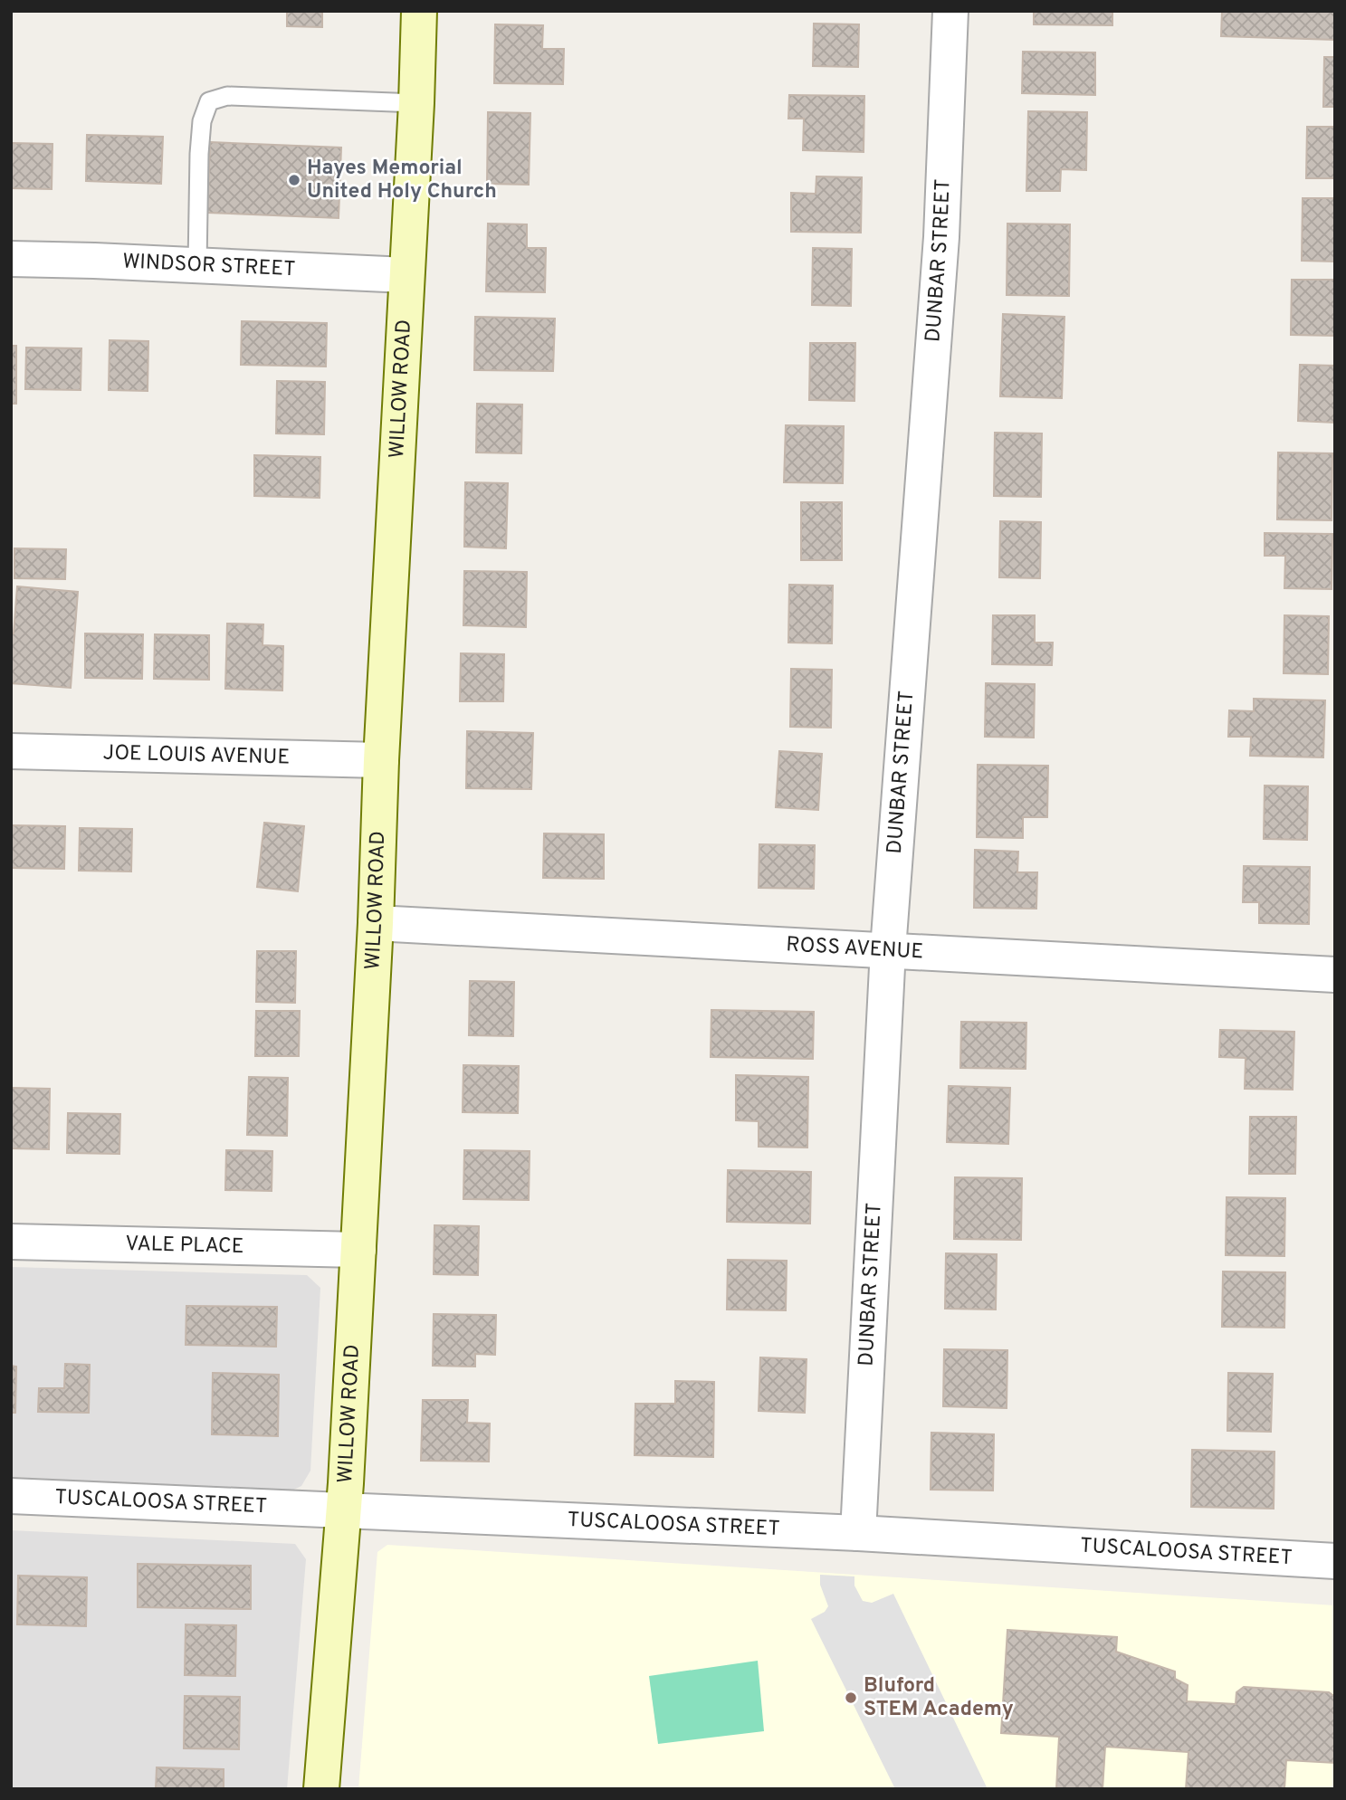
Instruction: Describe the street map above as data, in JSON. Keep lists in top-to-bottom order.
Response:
{
  "streets": {
    "street": [
      "DUNBAR STREET",
      "WINDSOR STREET",
      "WILLOW ROAD",
      "JOE LOUIS AVENUE",
      "ROSS AVENUE",
      "VALE PLACE",
      "TUSCALOOSA STREET"
    ]
  },
  "crossings": [
    ["DUNBAR STREET", "ROSS AVENUE"],
    ["DUNBAR STREET", "TUSCALOOSA STREET"],
    ["WINDSOR STREET", "WILLOW ROAD"],
    ["WILLOW ROAD", "JOE LOUIS AVENUE"],
    ["WILLOW ROAD", "ROSS AVENUE"],
    ["WILLOW ROAD", "VALE PLACE"],
    ["WILLOW ROAD", "TUSCALOOSA STREET"]
  ],
  "places": ["Hayes Memorial United Holy Church", "Bluford STEM Academy"]
}
